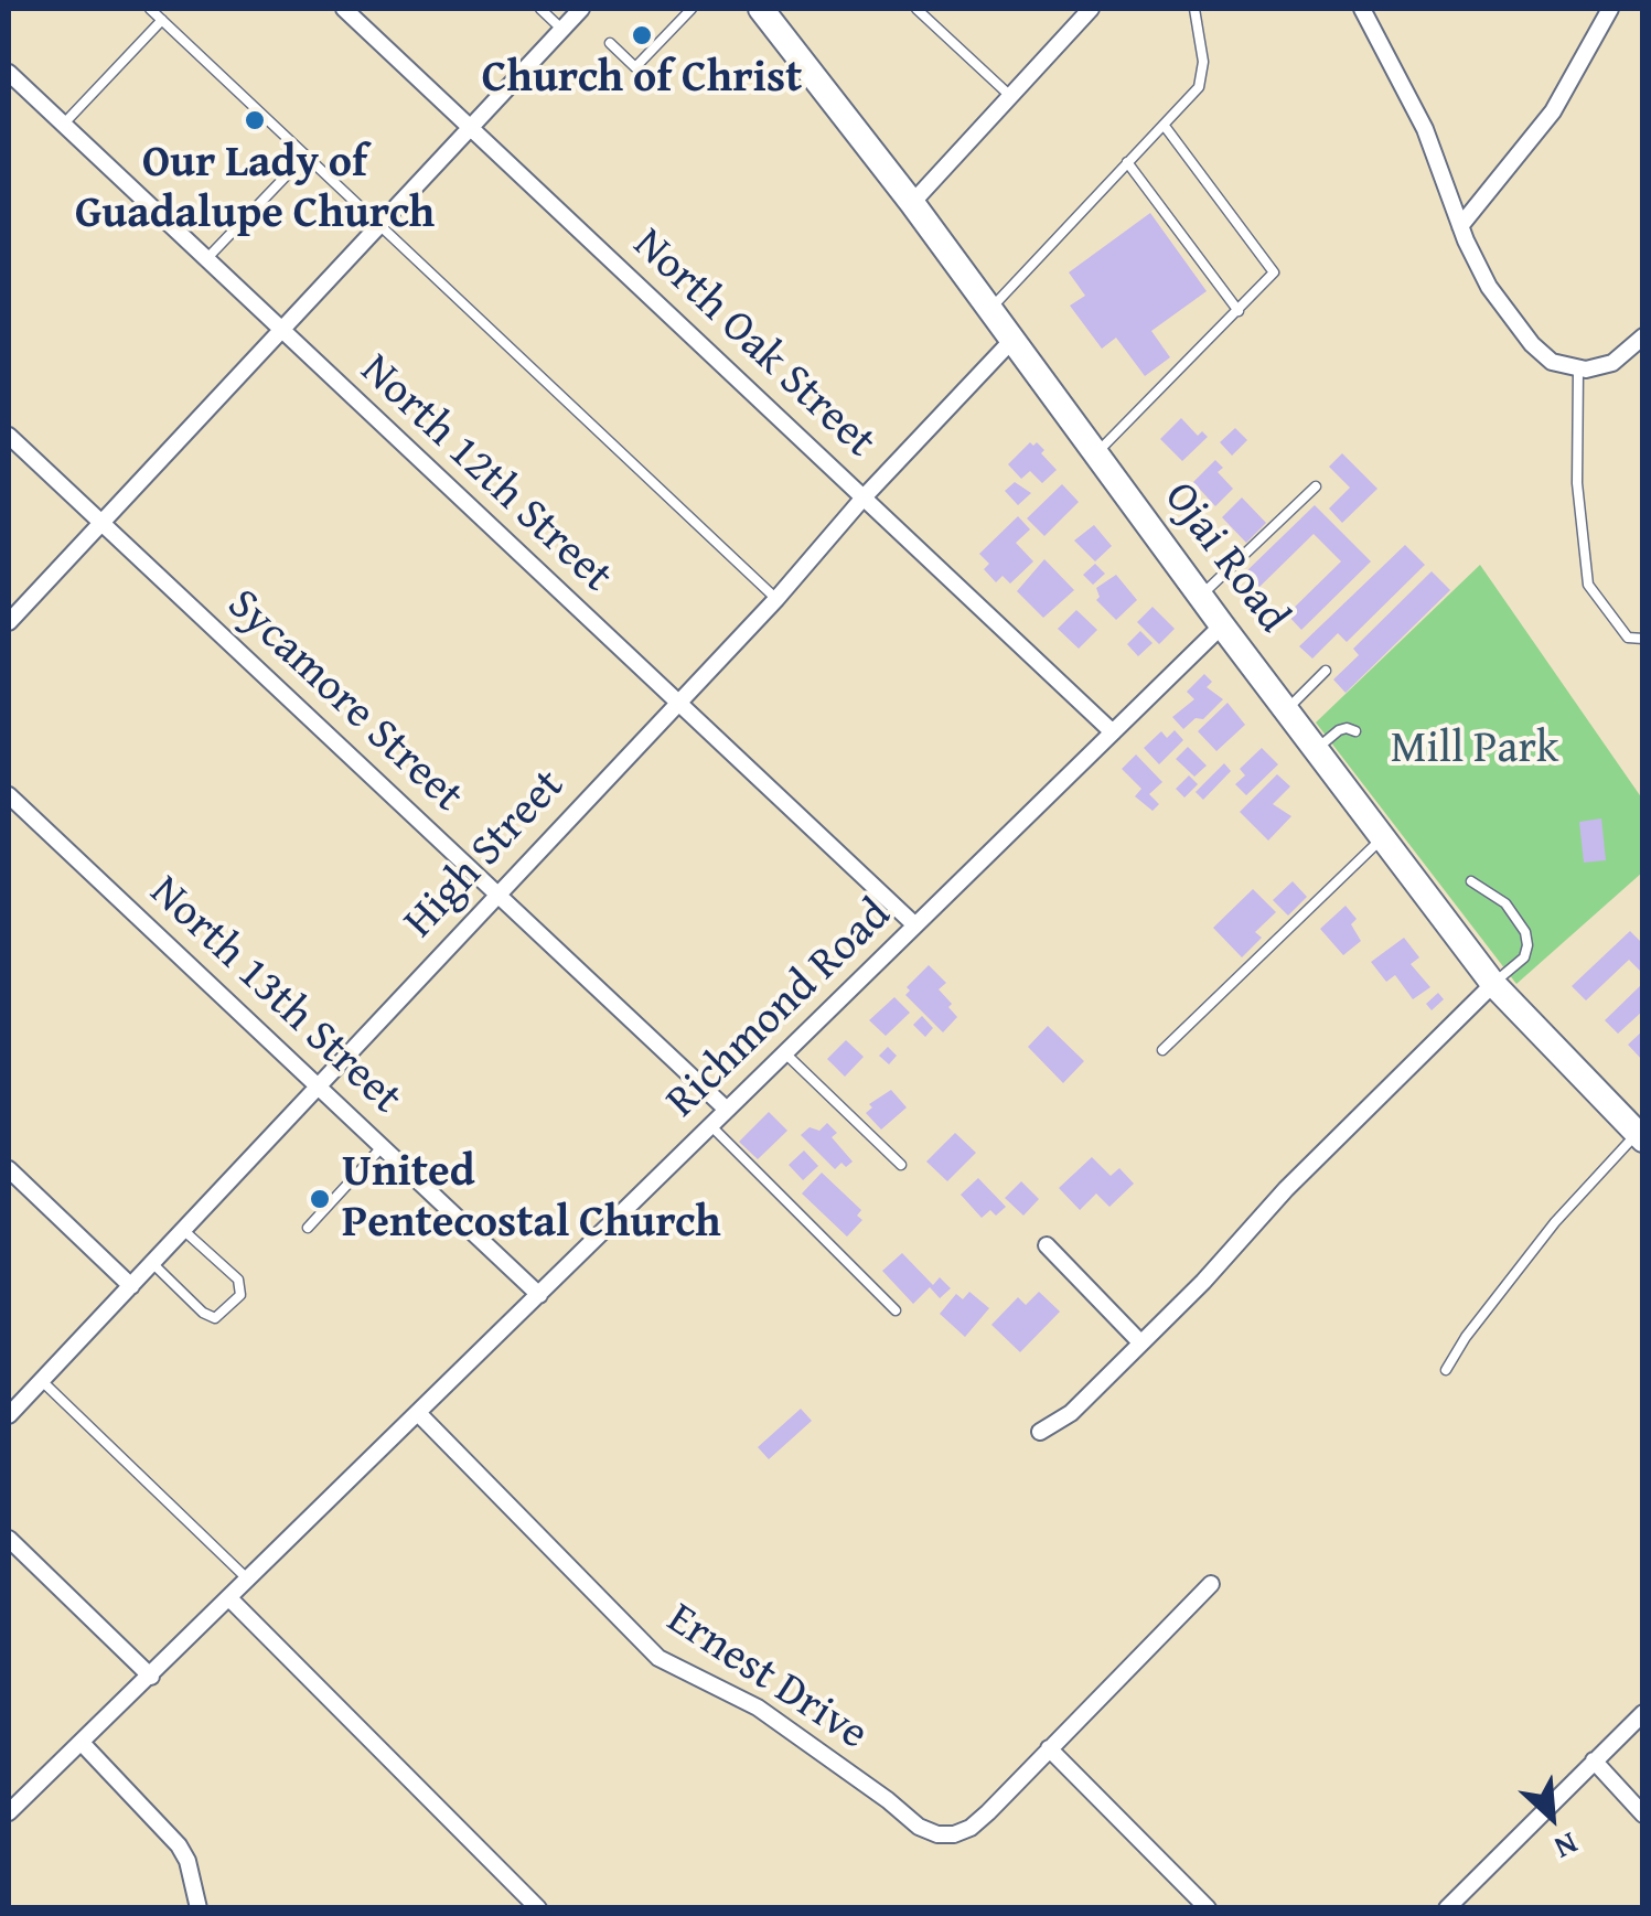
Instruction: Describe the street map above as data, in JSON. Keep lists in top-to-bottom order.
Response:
{
  "streets": {
    "main road": ["Ojai Road"],
    "street": [
      "North Oak Street",
      "North 12th Street",
      "Sycamore Street",
      "High Street",
      "North 13th Street",
      "Richmond Road",
      "Ernest Drive"
    ]
  },
  "crossings": [
    ["North Oak Street", "High Street"],
    ["North Oak Street", "Richmond Road"],
    ["North 12th Street", "High Street"],
    ["North 12th Street", "Richmond Road"],
    ["Ojai Road", "High Street"],
    ["Ojai Road", "Richmond Road"],
    ["Sycamore Street", "High Street"],
    ["Sycamore Street", "Richmond Road"],
    ["High Street", "North 13th Street"],
    ["North 13th Street", "Richmond Road"],
    ["Richmond Road", "Ernest Drive"]
  ],
  "parks": ["Mill Park"],
  "places": ["Church of Christ", "Our Lady of Guadalupe Church", "United Pentecostal Church"],
  "north": "bottom right"
}
